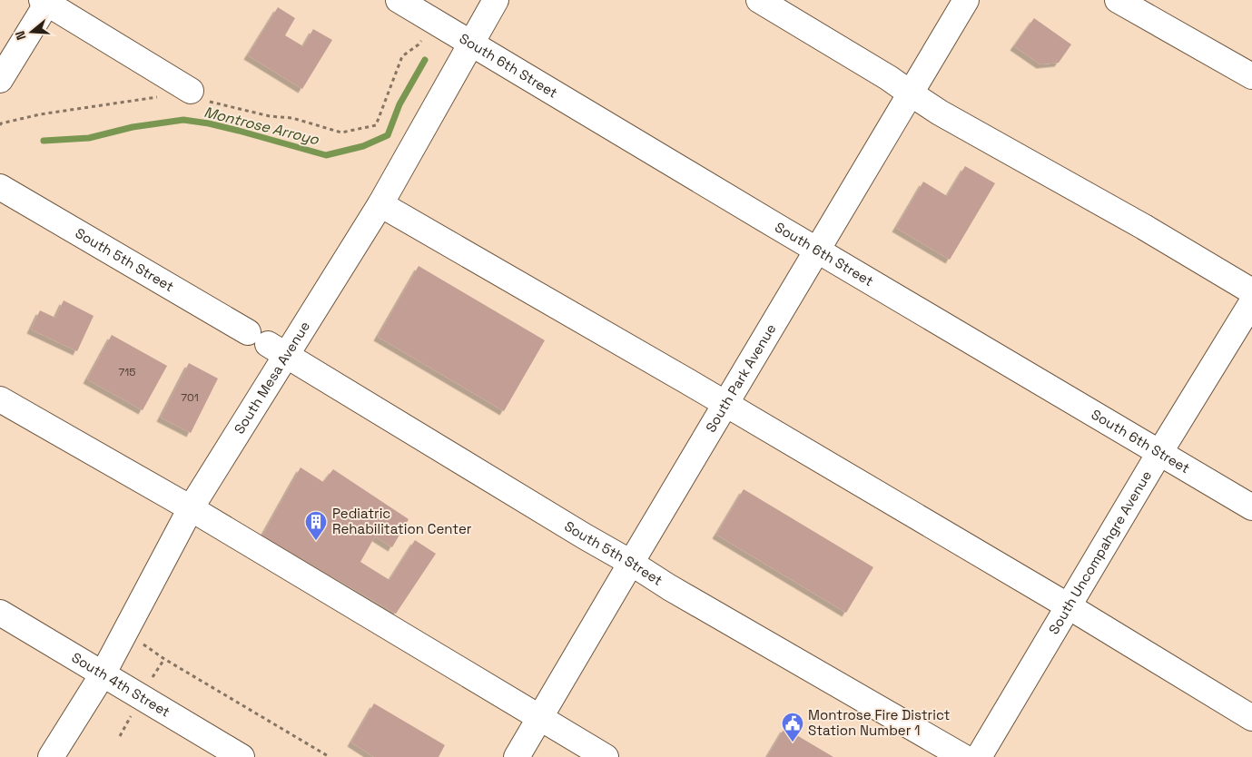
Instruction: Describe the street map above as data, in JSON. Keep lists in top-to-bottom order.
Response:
{
  "streets": {
    "street": [
      "South 6th Street",
      "South 5th Street",
      "South Mesa Avenue",
      "South Park Avenue",
      "South Uncompahgre Avenue",
      "South 4th Street"
    ]
  },
  "crossings": [
    ["South 6th Street", "South Mesa Avenue"],
    ["South 6th Street", "South Park Avenue"],
    ["South 6th Street", "South Uncompahgre Avenue"],
    ["South 5th Street", "South Mesa Avenue"],
    ["South 5th Street", "South Park Avenue"],
    ["South Mesa Avenue", "South 4th Street"]
  ],
  "water": ["Montrose Arroyo"],
  "places": {
    "building": ["Pediatric Rehabilitation Center"],
    "public building": ["Montrose Fire District Station Number 1"]
  },
  "house_numbers": ["715", "701"],
  "north": "left"
}
